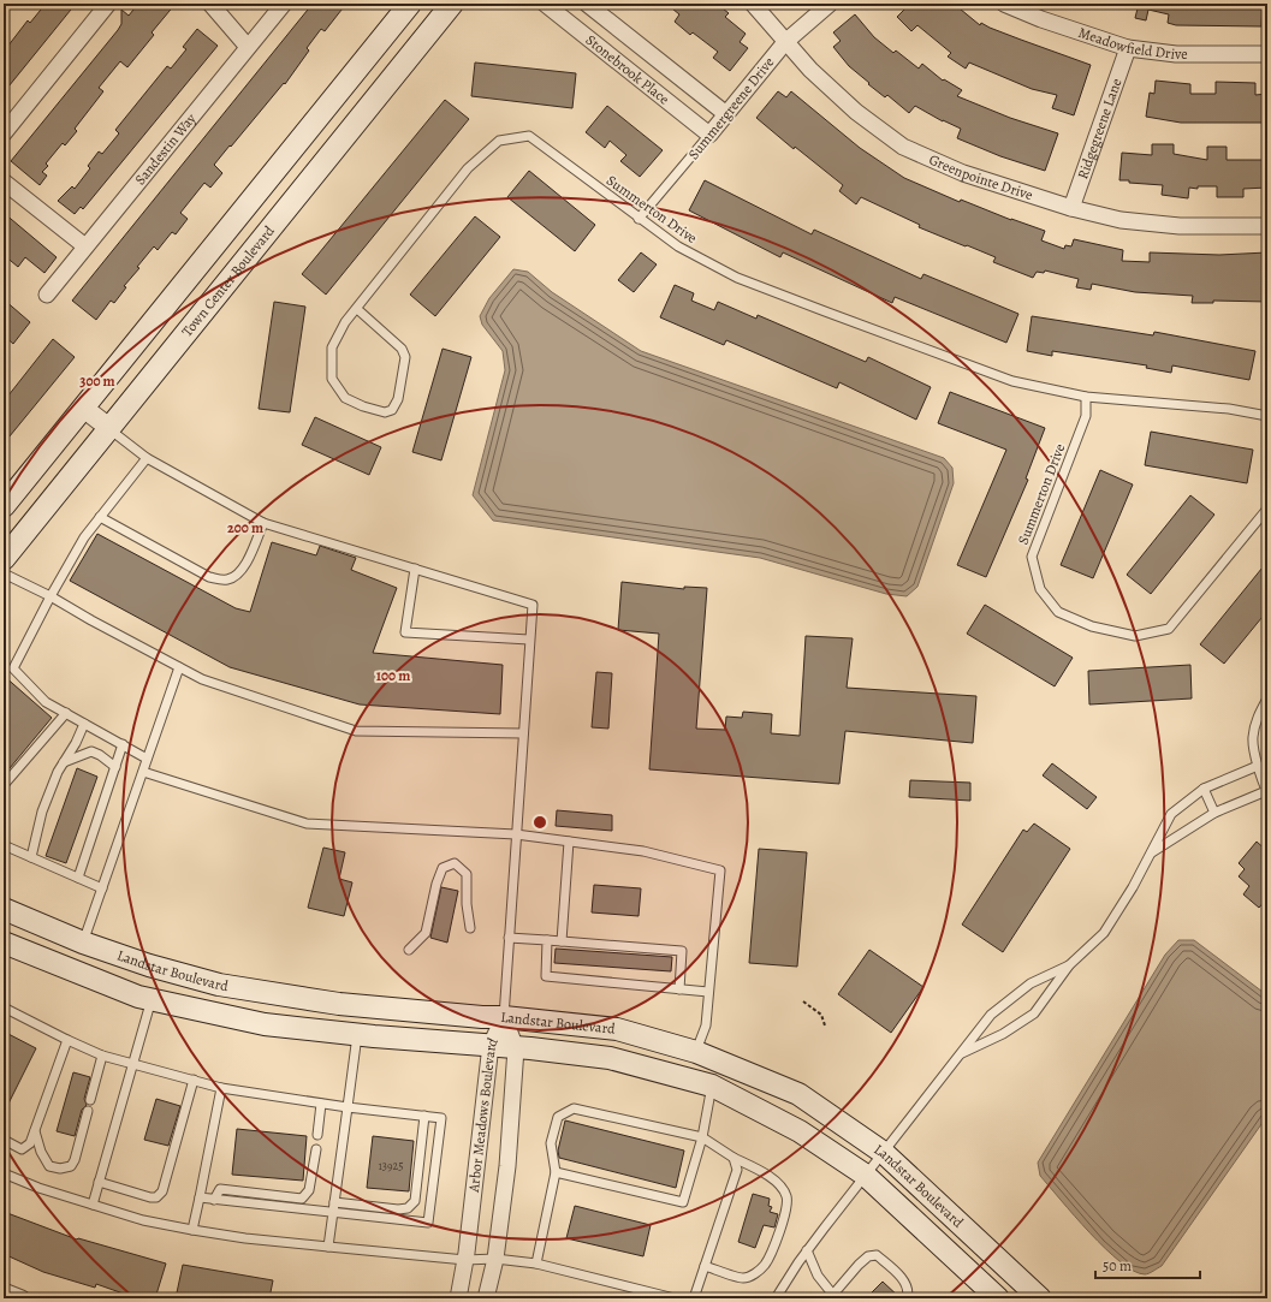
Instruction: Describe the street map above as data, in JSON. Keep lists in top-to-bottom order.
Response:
{
  "streets": {
    "main road": ["Town Center Boulevard", "Landstar Boulevard"],
    "street": [
      "Meadowfield Drive",
      "Stonebrook Place",
      "Summergreene Drive",
      "Ridgegreene Lane",
      "Sandestin Way",
      "Greenpointe Drive",
      "Arbor Meadows Boulevard"
    ],
    "lane": ["Summerton Drive"]
  },
  "crossings": [
    ["Meadowfield Drive", "Ridgegreene Lane"],
    ["Stonebrook Place", "Summergreene Drive"],
    ["Summergreene Drive", "Greenpointe Drive"],
    ["Summergreene Drive", "Summerton Drive"],
    ["Ridgegreene Lane", "Greenpointe Drive"],
    ["Landstar Boulevard", "Arbor Meadows Boulevard"]
  ],
  "house_numbers": ["13925"],
  "scale_bar": "50 m",
  "rings": ["300 m", "200 m", "100 m"]
}
